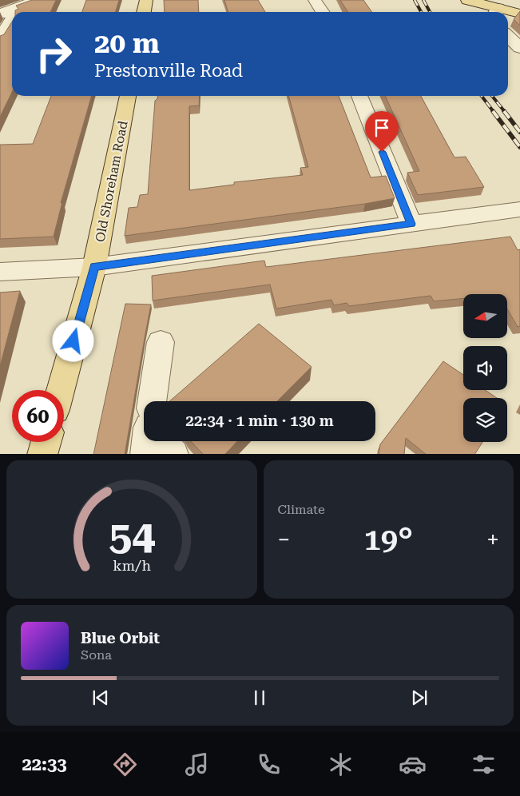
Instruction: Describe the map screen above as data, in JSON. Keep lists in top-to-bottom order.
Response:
{
  "streets": {
    "main road": ["Old Shoreham Road"]
  },
  "north": "left",
  "page": {
    "turn": ["20 m", "Prestonville Road"],
    "limit": "60",
    "trip": "22:34 · 1 min · 130 m",
    "tile": "Climate",
    "heat": ["−", "19°", "+"],
    "song": ["Blue Orbit", "Sona"],
    "tabs": "22:33",
    "gauge": ["54", "km/h"]
  }
}
